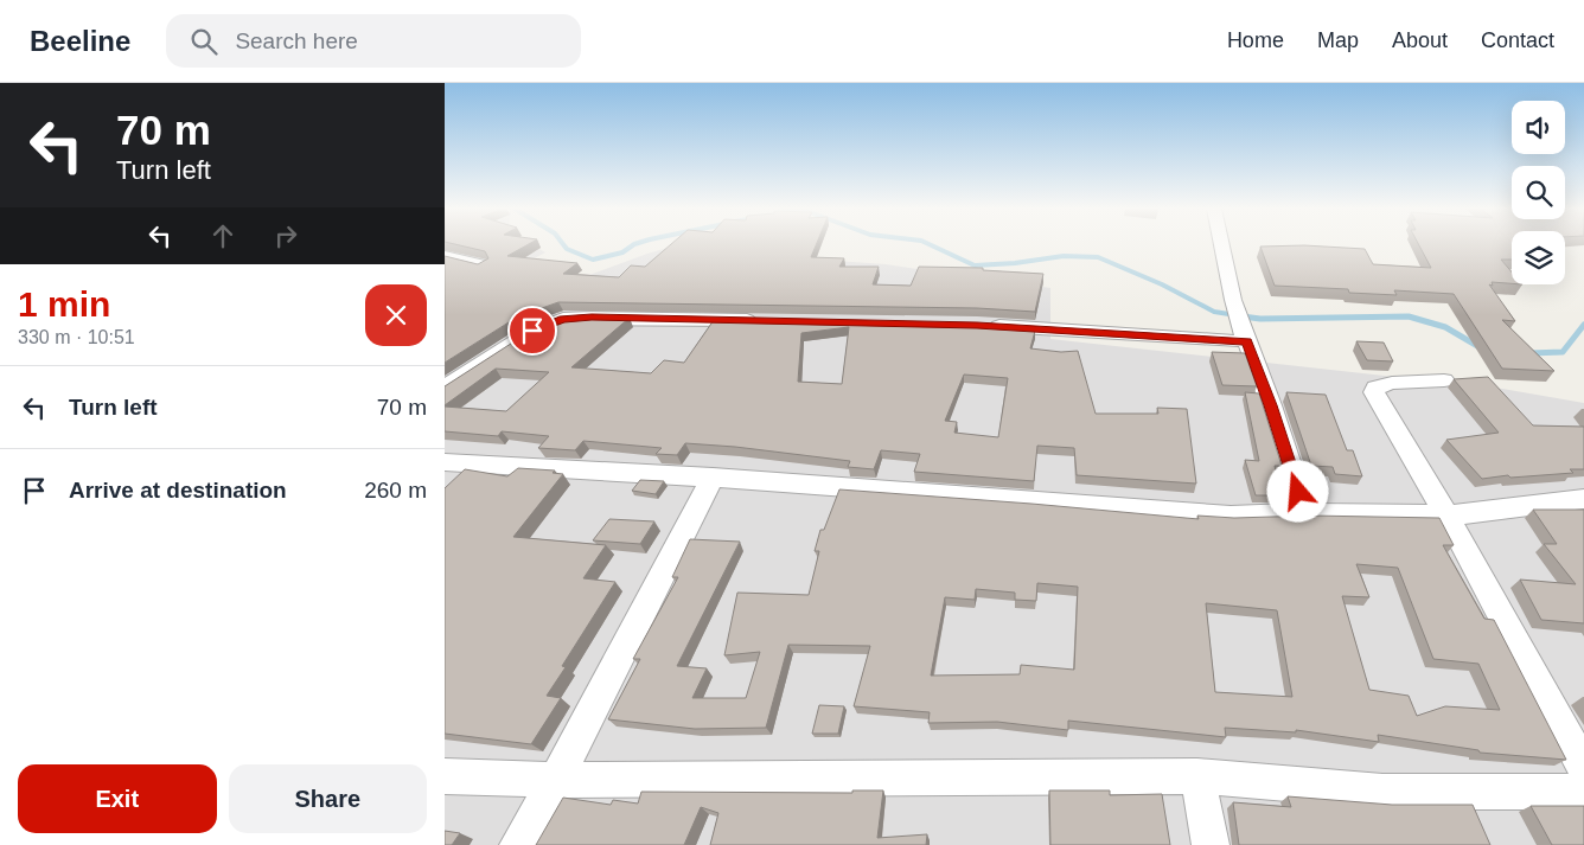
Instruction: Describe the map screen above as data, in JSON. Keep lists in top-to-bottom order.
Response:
{
  "page": {
    "header": "Beeline",
    "search": "Search here",
    "nav": [
      "Home",
      "Map",
      "About",
      "Contact"
    ],
    "turn": ["70 m", "Turn left"],
    "heading": ["1 min", "330 m · 10:51"],
    "list": [
      {
        "name": "Turn left",
        "value": "70 m"
      },
      {
        "name": "Arrive at destination",
        "value": "260 m"
      }
    ],
    "buttons": ["Exit", "Share"]
  }
}
